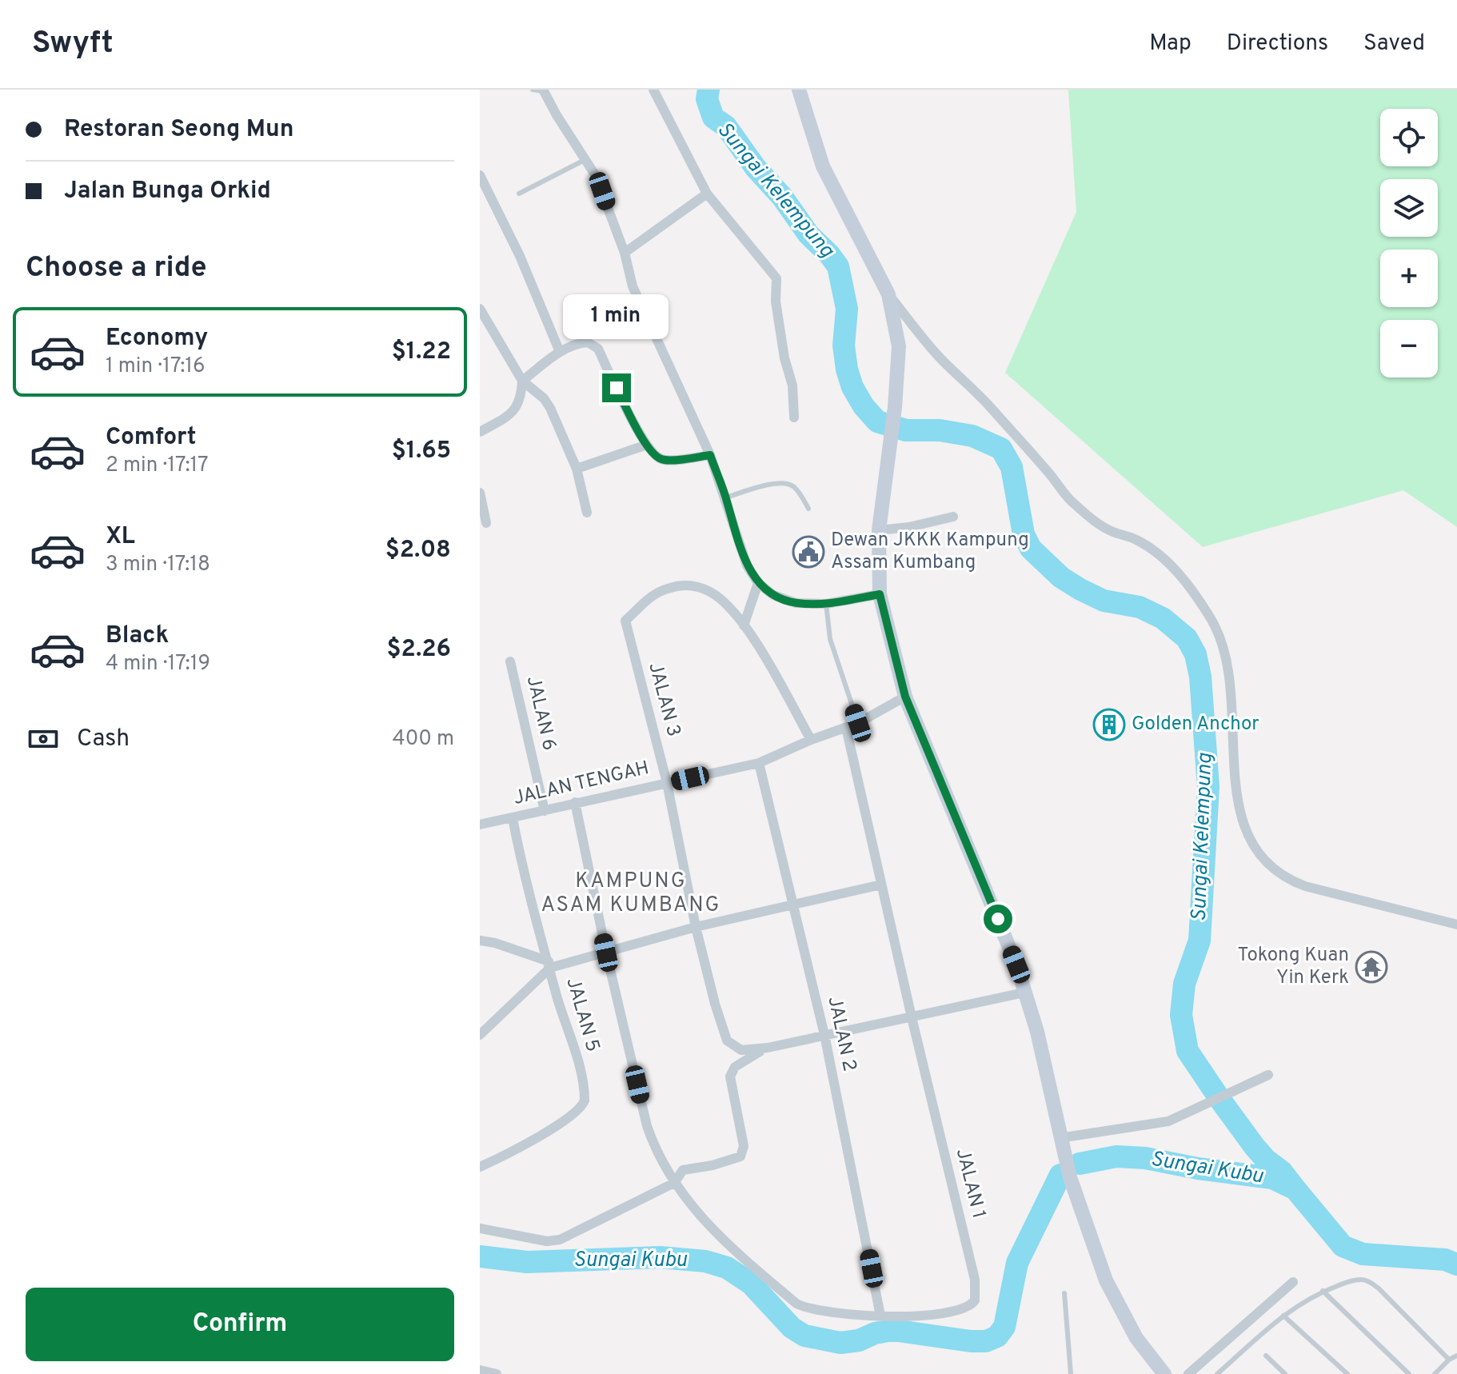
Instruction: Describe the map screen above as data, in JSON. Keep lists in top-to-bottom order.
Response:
{
  "streets": {
    "street": [
      "JALAN 3",
      "JALAN 6",
      "JALAN TENGAH",
      "JALAN 5",
      "JALAN 2",
      "JALAN 1"
    ]
  },
  "crossings": [
    ["JALAN 3", "JALAN TENGAH"],
    ["JALAN 6", "JALAN TENGAH"],
    ["JALAN TENGAH", "JALAN 5"],
    ["JALAN TENGAH", "JALAN 2"],
    ["JALAN TENGAH", "JALAN 1"],
    ["JALAN 2", "JALAN 1"]
  ],
  "districts": ["KAMPUNG ASAM KUMBANG"],
  "water": ["Sungai Kelempung", "Sungai Kubu"],
  "places": {
    "public building": ["Dewan JKKK Kampung Assam Kumbang"],
    "building": ["Golden Anchor"],
    "temple": ["Tokong Kuan Yin Kerk"]
  },
  "page": {
    "header": "Swyft",
    "nav": ["Map", "Directions", "Saved"],
    "banner": ["Restoran Seong Mun", "Jalan Bunga Orkid"],
    "map_buttons": ["+", "−"],
    "heading": "Choose a ride",
    "bubble": "1 min",
    "list": [
      {
        "name": "Economy",
        "note": "1 min · 17:16",
        "value": "$1.22"
      },
      {
        "name": "Comfort",
        "note": "2 min · 17:17",
        "value": "$1.65"
      },
      {
        "name": "XL",
        "note": "3 min · 17:18",
        "value": "$2.08"
      },
      {
        "name": "Black",
        "note": "4 min · 17:19",
        "value": "$2.26"
      }
    ],
    "pay": ["Cash", "400 m"],
    "buttons": "Confirm"
  }
}
